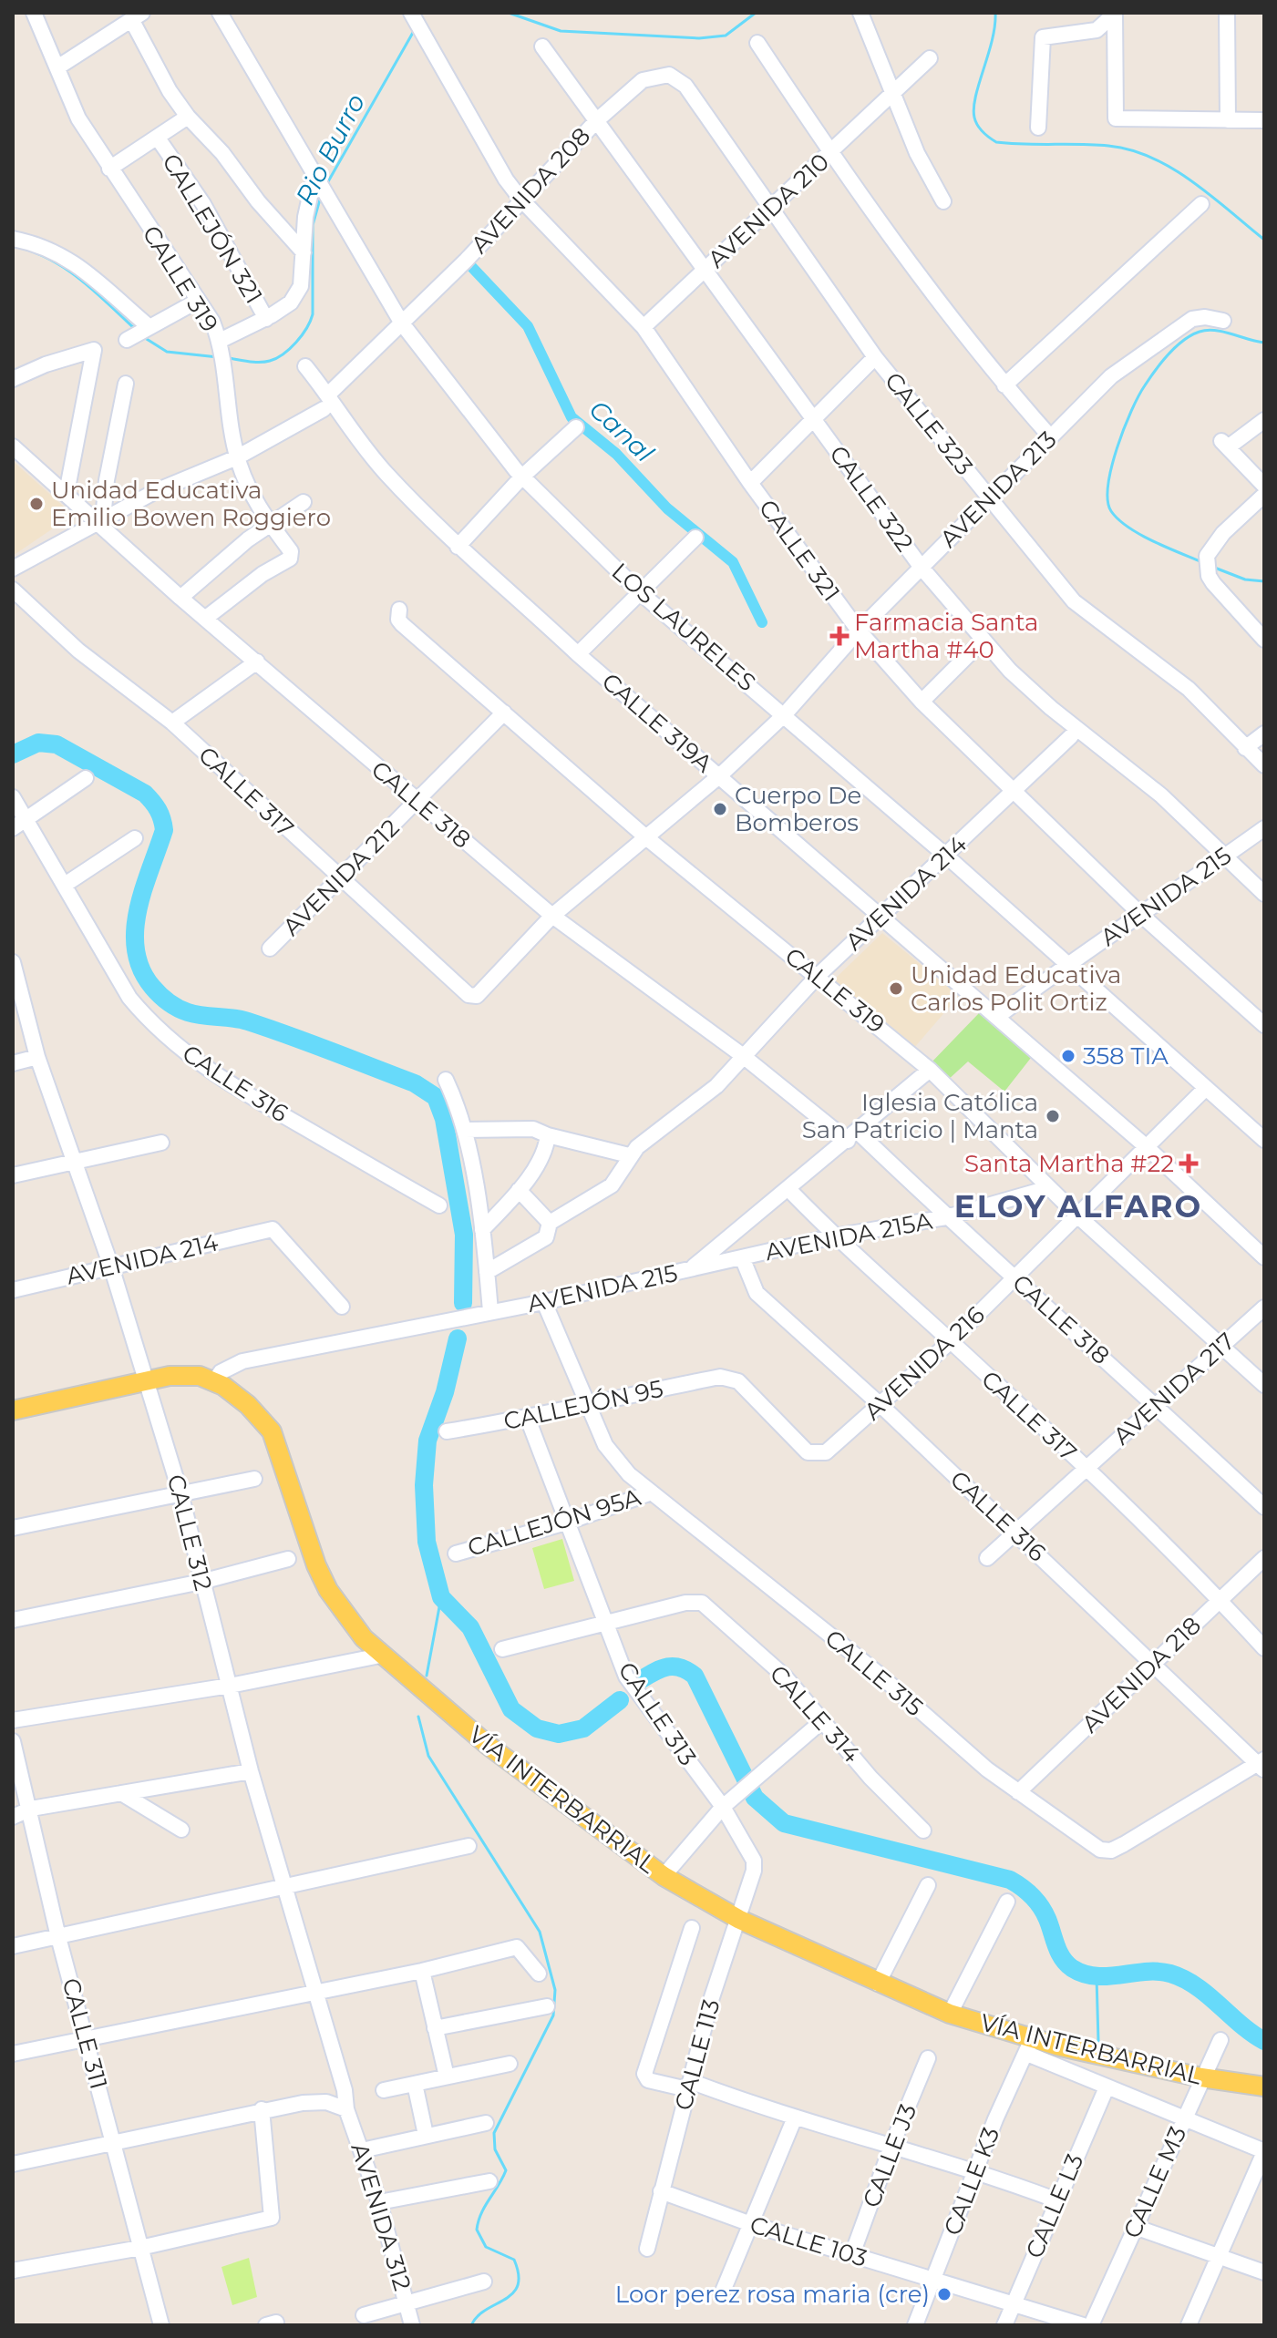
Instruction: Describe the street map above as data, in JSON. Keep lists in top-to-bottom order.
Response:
{
  "streets": {
    "main road": ["VÍA INTERBARRIAL"],
    "street": [
      "AVENIDA 208",
      "AVENIDA 210",
      "CALLEJÓN 321",
      "CALLE 319",
      "CALLE 323",
      "AVENIDA 213",
      "CALLE 322",
      "CALLE 321",
      "LOS LAURELES",
      "CALLE 319A",
      "CALLE 317",
      "CALLE 318",
      "AVENIDA 212",
      "AVENIDA 214",
      "AVENIDA 215",
      "CALLE 316",
      "AVENIDA 215A",
      "AVENIDA 216",
      "AVENIDA 217",
      "CALLEJÓN 95",
      "CALLEJÓN 95A",
      "CALLE 312",
      "CALLE 315",
      "AVENIDA 218",
      "CALLE 313",
      "CALLE 314",
      "CALLE 311",
      "CALLE 113",
      "CALLE J3",
      "CALLE K3",
      "CALLE M3",
      "CALLE L3",
      "AVENIDA 312",
      "CALLE 103"
    ]
  },
  "crossings": [
    ["AVENIDA 208", "CALLE 323"],
    ["AVENIDA 208", "CALLE 322"],
    ["AVENIDA 208", "CALLE 321"],
    ["AVENIDA 208", "LOS LAURELES"],
    ["AVENIDA 208", "CALLE 319A"],
    ["AVENIDA 210", "CALLE 323"],
    ["AVENIDA 210", "CALLE 322"],
    ["AVENIDA 210", "CALLE 321"],
    ["CALLE 319", "AVENIDA 213"],
    ["CALLE 319", "CALLE 318"],
    ["CALLE 319", "AVENIDA 212"],
    ["CALLE 319", "AVENIDA 214"],
    ["CALLE 319", "AVENIDA 215"],
    ["CALLE 319", "AVENIDA 215A"],
    ["CALLE 319", "AVENIDA 216"],
    ["CALLE 319", "AVENIDA 217"],
    ["CALLE 323", "AVENIDA 213"],
    ["AVENIDA 213", "CALLE 322"],
    ["AVENIDA 213", "CALLE 321"],
    ["AVENIDA 213", "LOS LAURELES"],
    ["AVENIDA 213", "CALLE 319A"],
    ["AVENIDA 213", "CALLE 317"],
    ["AVENIDA 213", "CALLE 318"],
    ["CALLE 322", "AVENIDA 215"],
    ["CALLE 321", "AVENIDA 214"],
    ["CALLE 321", "AVENIDA 215"],
    ["LOS LAURELES", "AVENIDA 214"],
    ["LOS LAURELES", "AVENIDA 215"],
    ["LOS LAURELES", "AVENIDA 216"],
    ["CALLE 319A", "AVENIDA 214"],
    ["CALLE 319A", "AVENIDA 215"],
    ["CALLE 319A", "AVENIDA 216"],
    ["CALLE 317", "AVENIDA 212"],
    ["CALLE 317", "AVENIDA 215"],
    ["CALLE 317", "AVENIDA 215A"],
    ["CALLE 317", "AVENIDA 216"],
    ["CALLE 317", "AVENIDA 217"],
    ["CALLE 317", "AVENIDA 218"],
    ["CALLE 318", "AVENIDA 212"],
    ["CALLE 318", "AVENIDA 214"],
    ["CALLE 318", "AVENIDA 215"],
    ["CALLE 318", "AVENIDA 215A"],
    ["CALLE 318", "AVENIDA 216"],
    ["CALLE 318", "AVENIDA 217"],
    ["AVENIDA 214", "CALLE 312"],
    ["AVENIDA 215", "AVENIDA 215A"],
    ["AVENIDA 215", "CALLE 315"],
    ["AVENIDA 215", "VÍA INTERBARRIAL"],
    ["CALLE 316", "AVENIDA 215A"],
    ["CALLE 316", "AVENIDA 216"],
    ["CALLE 316", "AVENIDA 217"],
    ["CALLE 316", "CALLE 315"],
    ["CALLE 316", "AVENIDA 218"],
    ["AVENIDA 216", "CALLEJÓN 95"],
    ["CALLEJÓN 95", "CALLE 315"],
    ["CALLEJÓN 95", "CALLE 313"],
    ["CALLEJÓN 95A", "CALLE 315"],
    ["CALLEJÓN 95A", "CALLE 313"],
    ["CALLE 312", "VÍA INTERBARRIAL"],
    ["CALLE 312", "AVENIDA 312"],
    ["CALLE 315", "AVENIDA 218"],
    ["CALLE 313", "CALLE 314"],
    ["CALLE 313", "VÍA INTERBARRIAL"],
    ["CALLE 313", "CALLE 113"],
    ["VÍA INTERBARRIAL", "CALLE 113"],
    ["VÍA INTERBARRIAL", "CALLE K3"],
    ["VÍA INTERBARRIAL", "CALLE M3"],
    ["CALLE 113", "CALLE 103"],
    ["CALLE J3", "CALLE 103"],
    ["CALLE K3", "CALLE 103"],
    ["CALLE L3", "CALLE 103"]
  ],
  "districts": ["ELOY ALFARO"],
  "water": ["Rio Burro", "Canal"],
  "places": {
    "other": [
      "Unidad Educativa Emilio Bowen Roggiero",
      "Cuerpo De Bomberos",
      "Unidad Educativa Carlos Polit Ortiz",
      "358 TIA",
      "Iglesia Católica San Patricio | Manta",
      "Loor perez rosa maria (cre)"
    ],
    "health": ["Farmacia Santa Martha #40", "Santa Martha #22"]
  }
}
